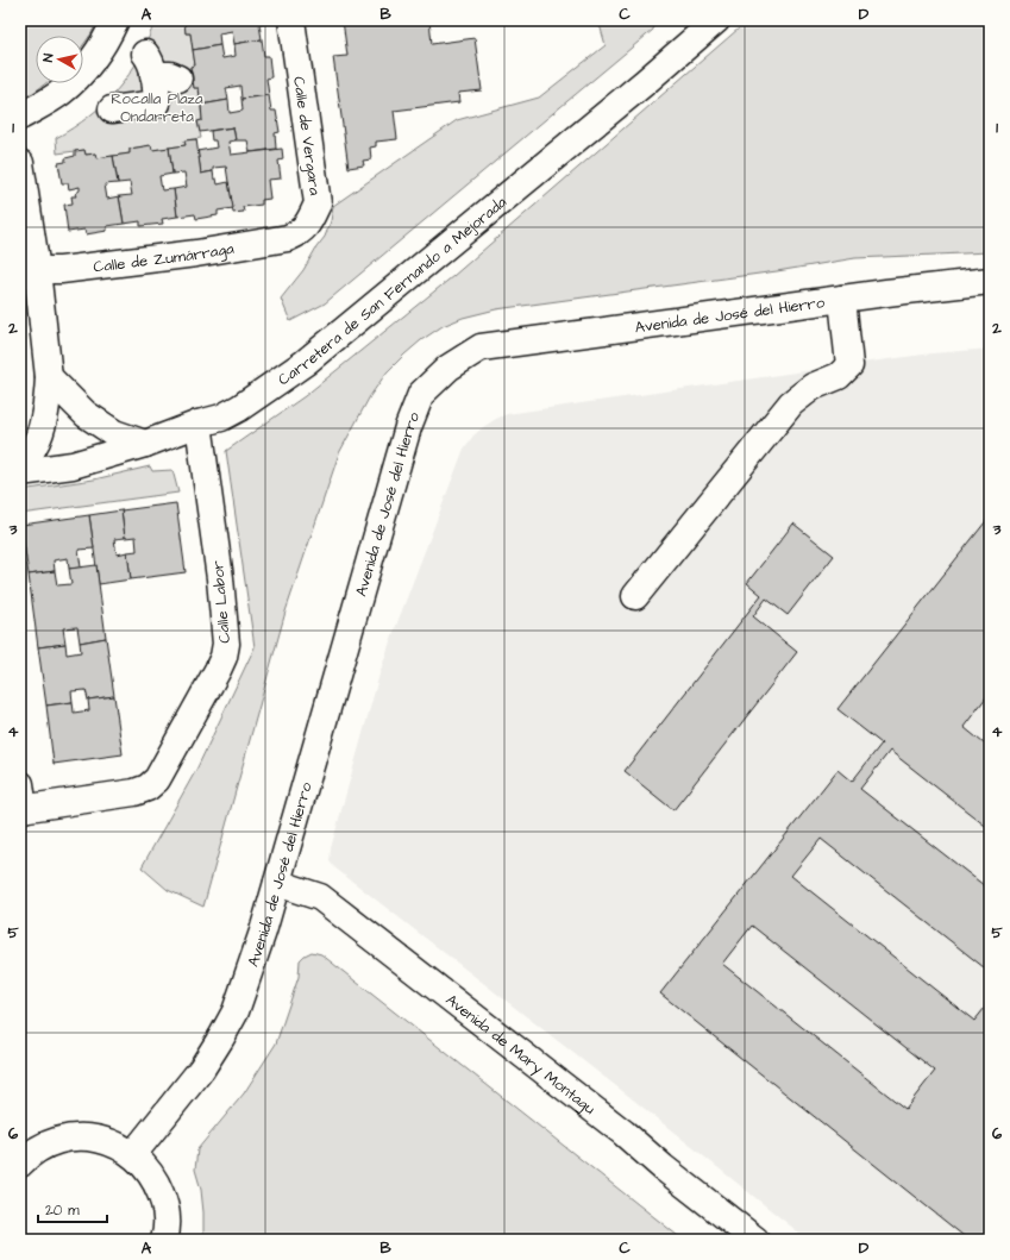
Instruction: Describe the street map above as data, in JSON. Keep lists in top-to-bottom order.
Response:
{
  "streets": {
    "street": [
      "Calle de Vergara",
      "Calle de Zumárraga",
      "Carretera de San Fernando a Mejorada",
      "Avenida de José del Hierro",
      "Calle Labor",
      "Avenida de Mary Montagu"
    ]
  },
  "crossings": [
    ["Calle de Vergara", "Calle de Zumárraga"],
    ["Carretera de San Fernando a Mejorada", "Calle Labor"],
    ["Avenida de José del Hierro", "Avenida de Mary Montagu"]
  ],
  "parks": ["Rocalla Plaza Ondarreta"],
  "scale_bar": "20 m",
  "north": "left",
  "grid": {
    "columns": [
      "A",
      "B",
      "C",
      "D"
    ],
    "rows": [
      "1",
      "2",
      "3",
      "4",
      "5",
      "6"
    ]
  }
}
